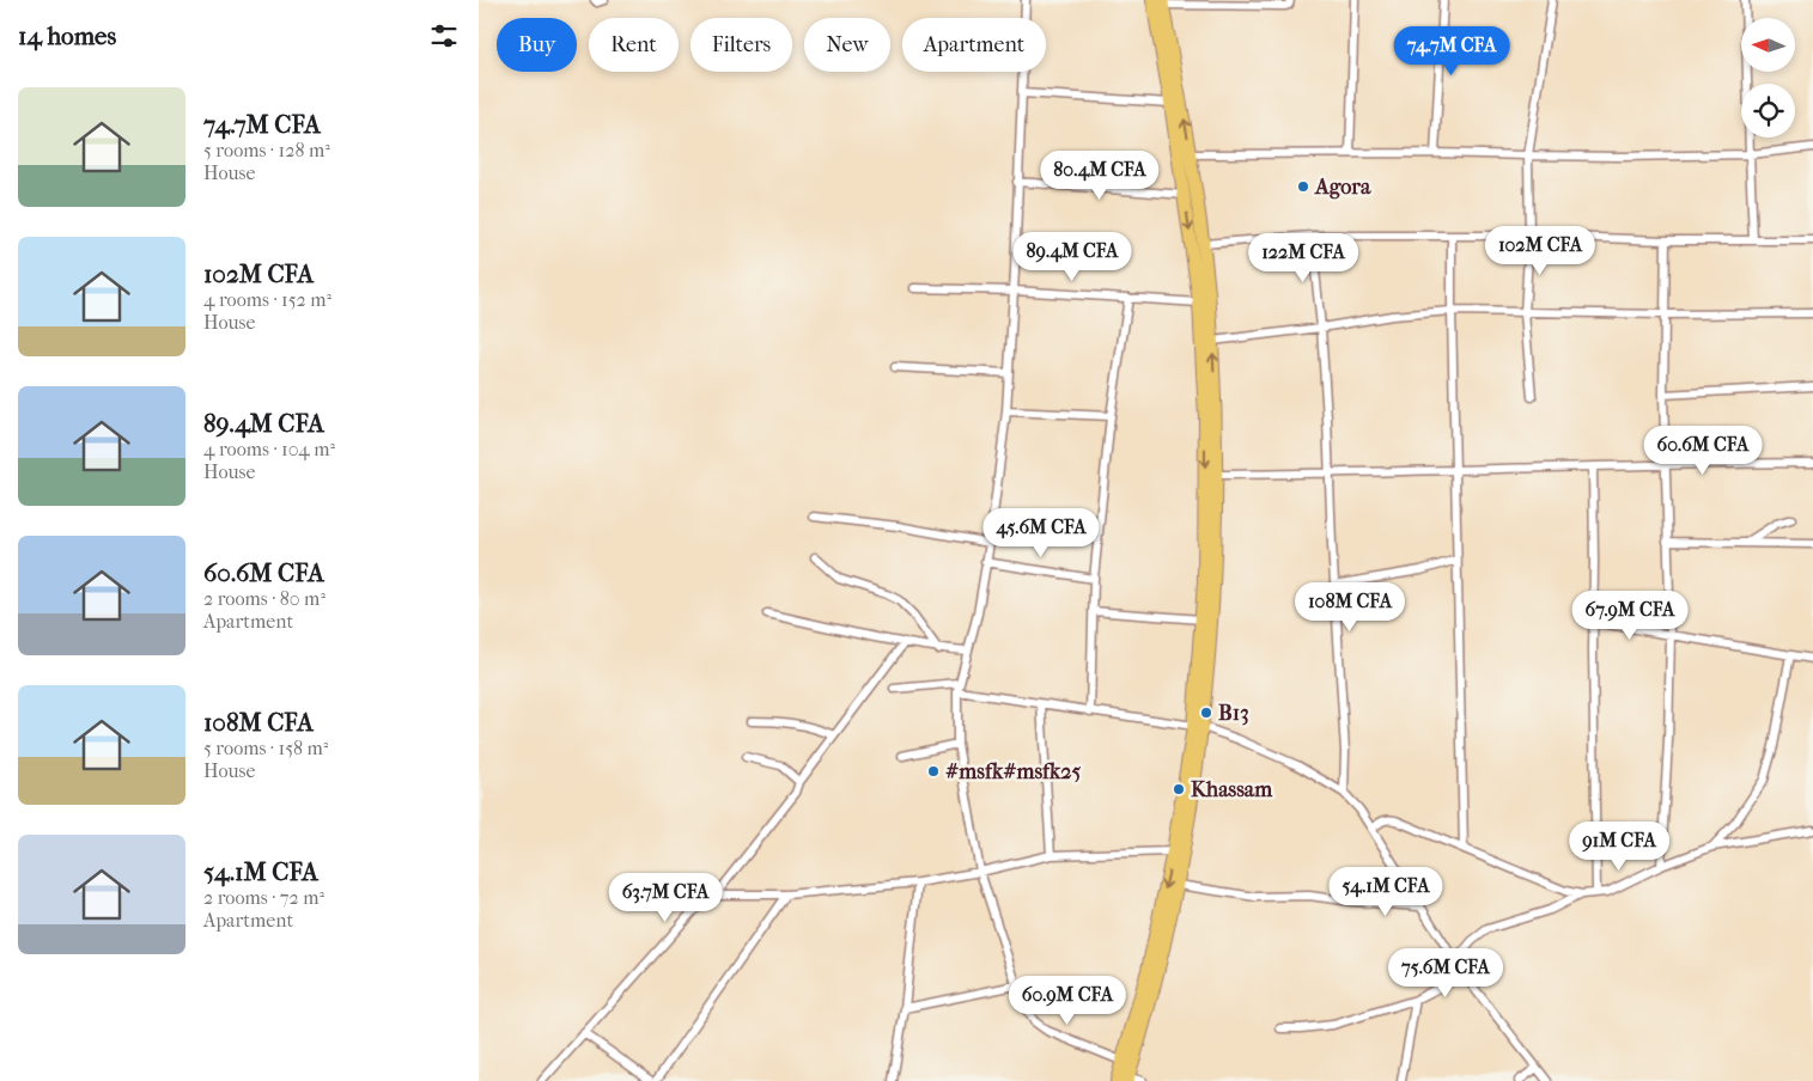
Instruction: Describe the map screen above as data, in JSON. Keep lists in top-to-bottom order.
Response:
{
  "places": [
    "Agora",
    "B13",
    "#msfk#msfk25",
    "Khassam"
  ],
  "north": "left",
  "page": {
    "heading": "14 homes",
    "chip": [
      "Buy",
      "Rent",
      "Filters",
      "New",
      "Apartment"
    ],
    "price": [
      "74.7M CFA",
      "80.4M CFA",
      "102M CFA",
      "89.4M CFA",
      "122M CFA",
      "60.6M CFA",
      "45.6M CFA",
      "108M CFA",
      "67.9M CFA",
      "91M CFA",
      "54.1M CFA",
      "63.7M CFA",
      "75.6M CFA",
      "60.9M CFA"
    ],
    "list": [
      {
        "name": "74.7M CFA",
        "note": "5 rooms · 128 m² · House"
      },
      {
        "name": "102M CFA",
        "note": "4 rooms · 152 m² · House"
      },
      {
        "name": "89.4M CFA",
        "note": "4 rooms · 104 m² · House"
      },
      {
        "name": "60.6M CFA",
        "note": "2 rooms · 80 m² · Apartment"
      },
      {
        "name": "108M CFA",
        "note": "5 rooms · 158 m² · House"
      },
      {
        "name": "54.1M CFA",
        "note": "2 rooms · 72 m² · Apartment"
      }
    ]
  }
}
